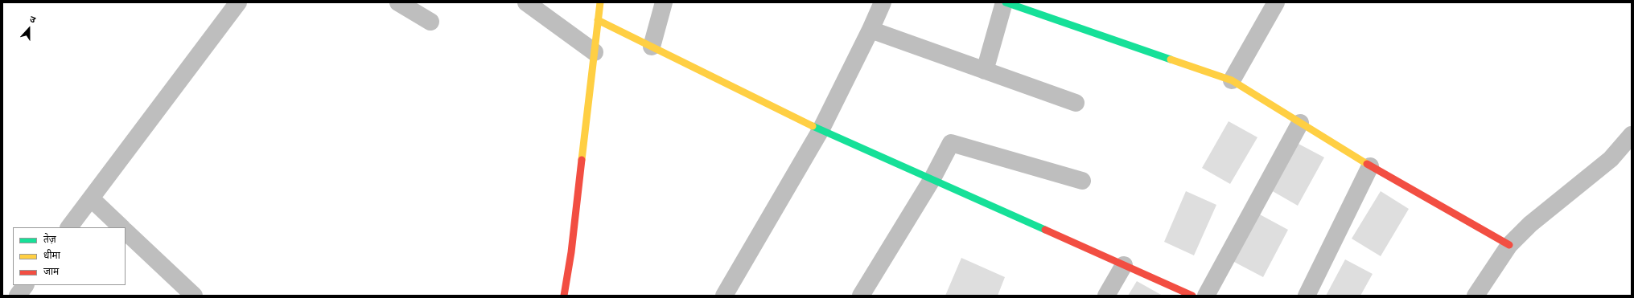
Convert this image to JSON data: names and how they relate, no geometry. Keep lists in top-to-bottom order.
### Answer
{
  "legend": ["तेज़", "धीमा", "जाम"],
  "north": "top"
}
